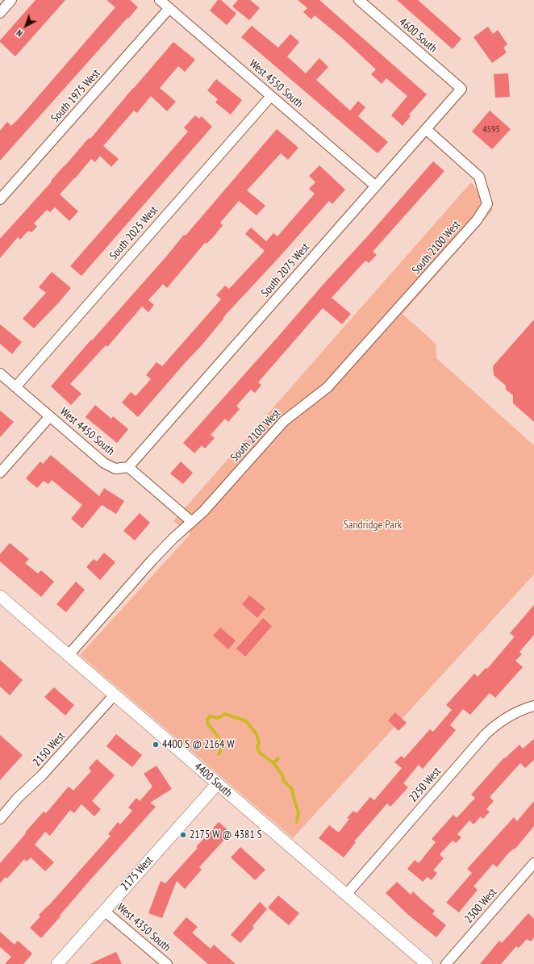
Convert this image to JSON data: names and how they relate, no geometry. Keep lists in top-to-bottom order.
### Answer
{
  "streets": {
    "street": [
      "4600 South",
      "West 4550 South",
      "South 1975 West",
      "South 2025 West",
      "South 2100 West",
      "South 2075 West",
      "West 4450 South",
      "2150 West",
      "4400 South",
      "2250 West",
      "2175 West",
      "2300 West",
      "West 4350 South"
    ]
  },
  "crossings": [
    ["4600 South", "South 2075 West"],
    ["West 4550 South", "South 1975 West"],
    ["West 4550 South", "South 2025 West"],
    ["West 4550 South", "South 2075 West"],
    ["South 2025 West", "West 4450 South"],
    ["South 2100 West", "South 2075 West"],
    ["South 2100 West", "4400 South"],
    ["South 2075 West", "West 4450 South"],
    ["2150 West", "4400 South"],
    ["4400 South", "2250 West"],
    ["4400 South", "2175 West"],
    ["2175 West", "West 4350 South"]
  ],
  "parks": ["Sandridge Park"],
  "places": ["4400 S @ 2164 W", "2175 W @ 4381 S"],
  "house_numbers": ["4595"],
  "north": "bottom left"
}
